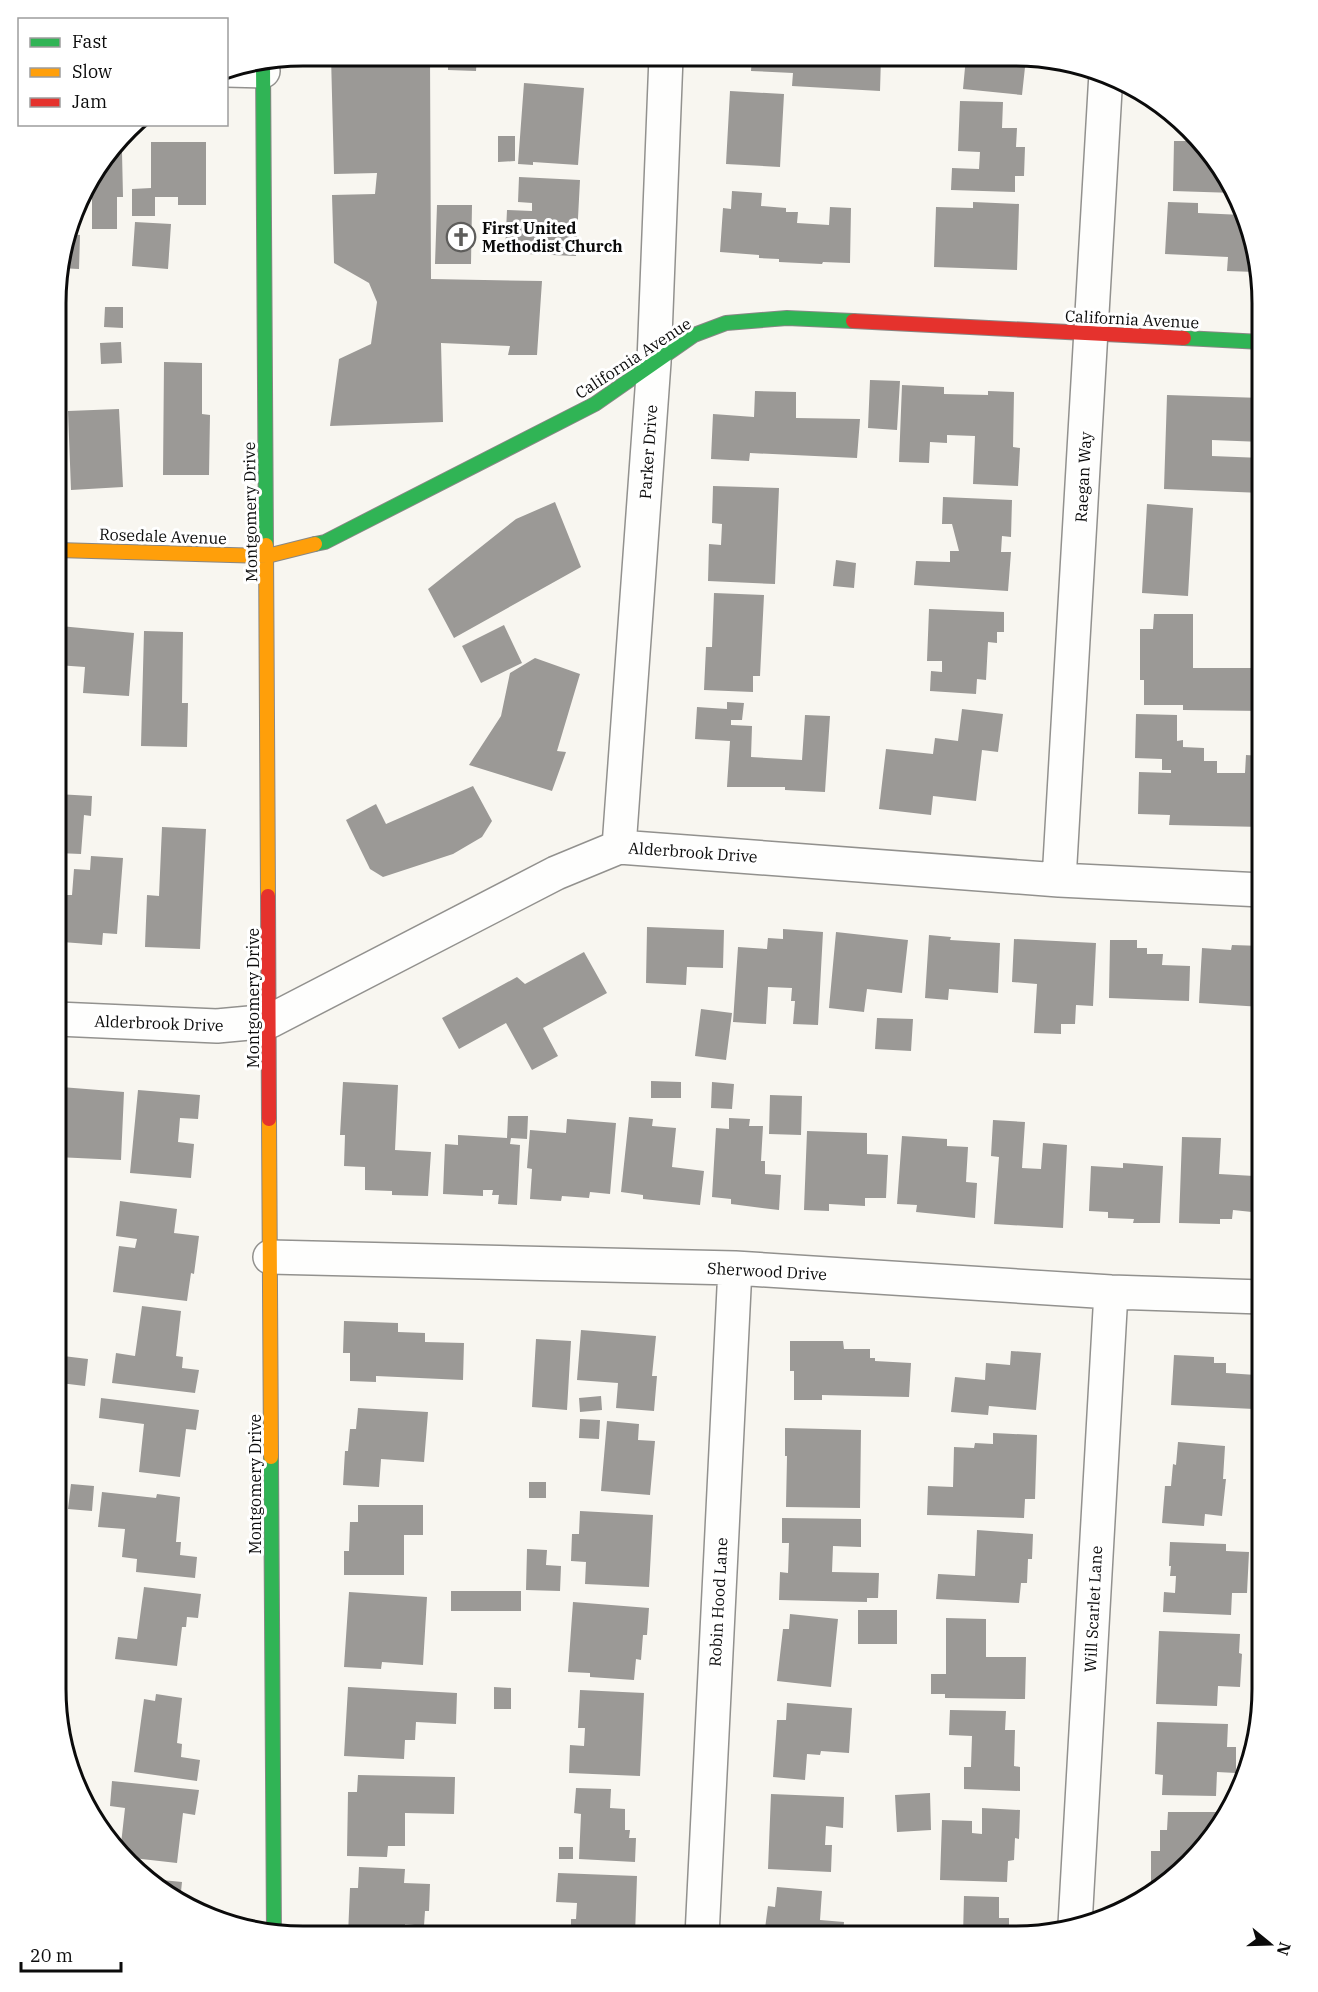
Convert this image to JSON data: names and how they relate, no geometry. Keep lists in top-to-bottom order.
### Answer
{
  "streets": {
    "main road": ["California Avenue", "Montgomery Drive", "Rosedale Avenue"],
    "street": [
      "Parker Drive",
      "Raegan Way",
      "Alderbrook Drive",
      "Sherwood Drive",
      "Robin Hood Lane",
      "Will Scarlet Lane"
    ]
  },
  "crossings": [
    ["California Avenue", "Parker Drive"],
    ["California Avenue", "Raegan Way"],
    ["California Avenue", "Montgomery Drive"],
    ["California Avenue", "Rosedale Avenue"],
    ["Parker Drive", "Alderbrook Drive"],
    ["Raegan Way", "Alderbrook Drive"],
    ["Montgomery Drive", "Rosedale Avenue"],
    ["Montgomery Drive", "Alderbrook Drive"],
    ["Montgomery Drive", "Sherwood Drive"],
    ["Sherwood Drive", "Robin Hood Lane"],
    ["Sherwood Drive", "Will Scarlet Lane"]
  ],
  "places": {
    "church": ["First United Methodist Church"]
  },
  "legend": ["Fast", "Slow", "Jam"],
  "scale_bar": "20 m",
  "north": "right"
}
